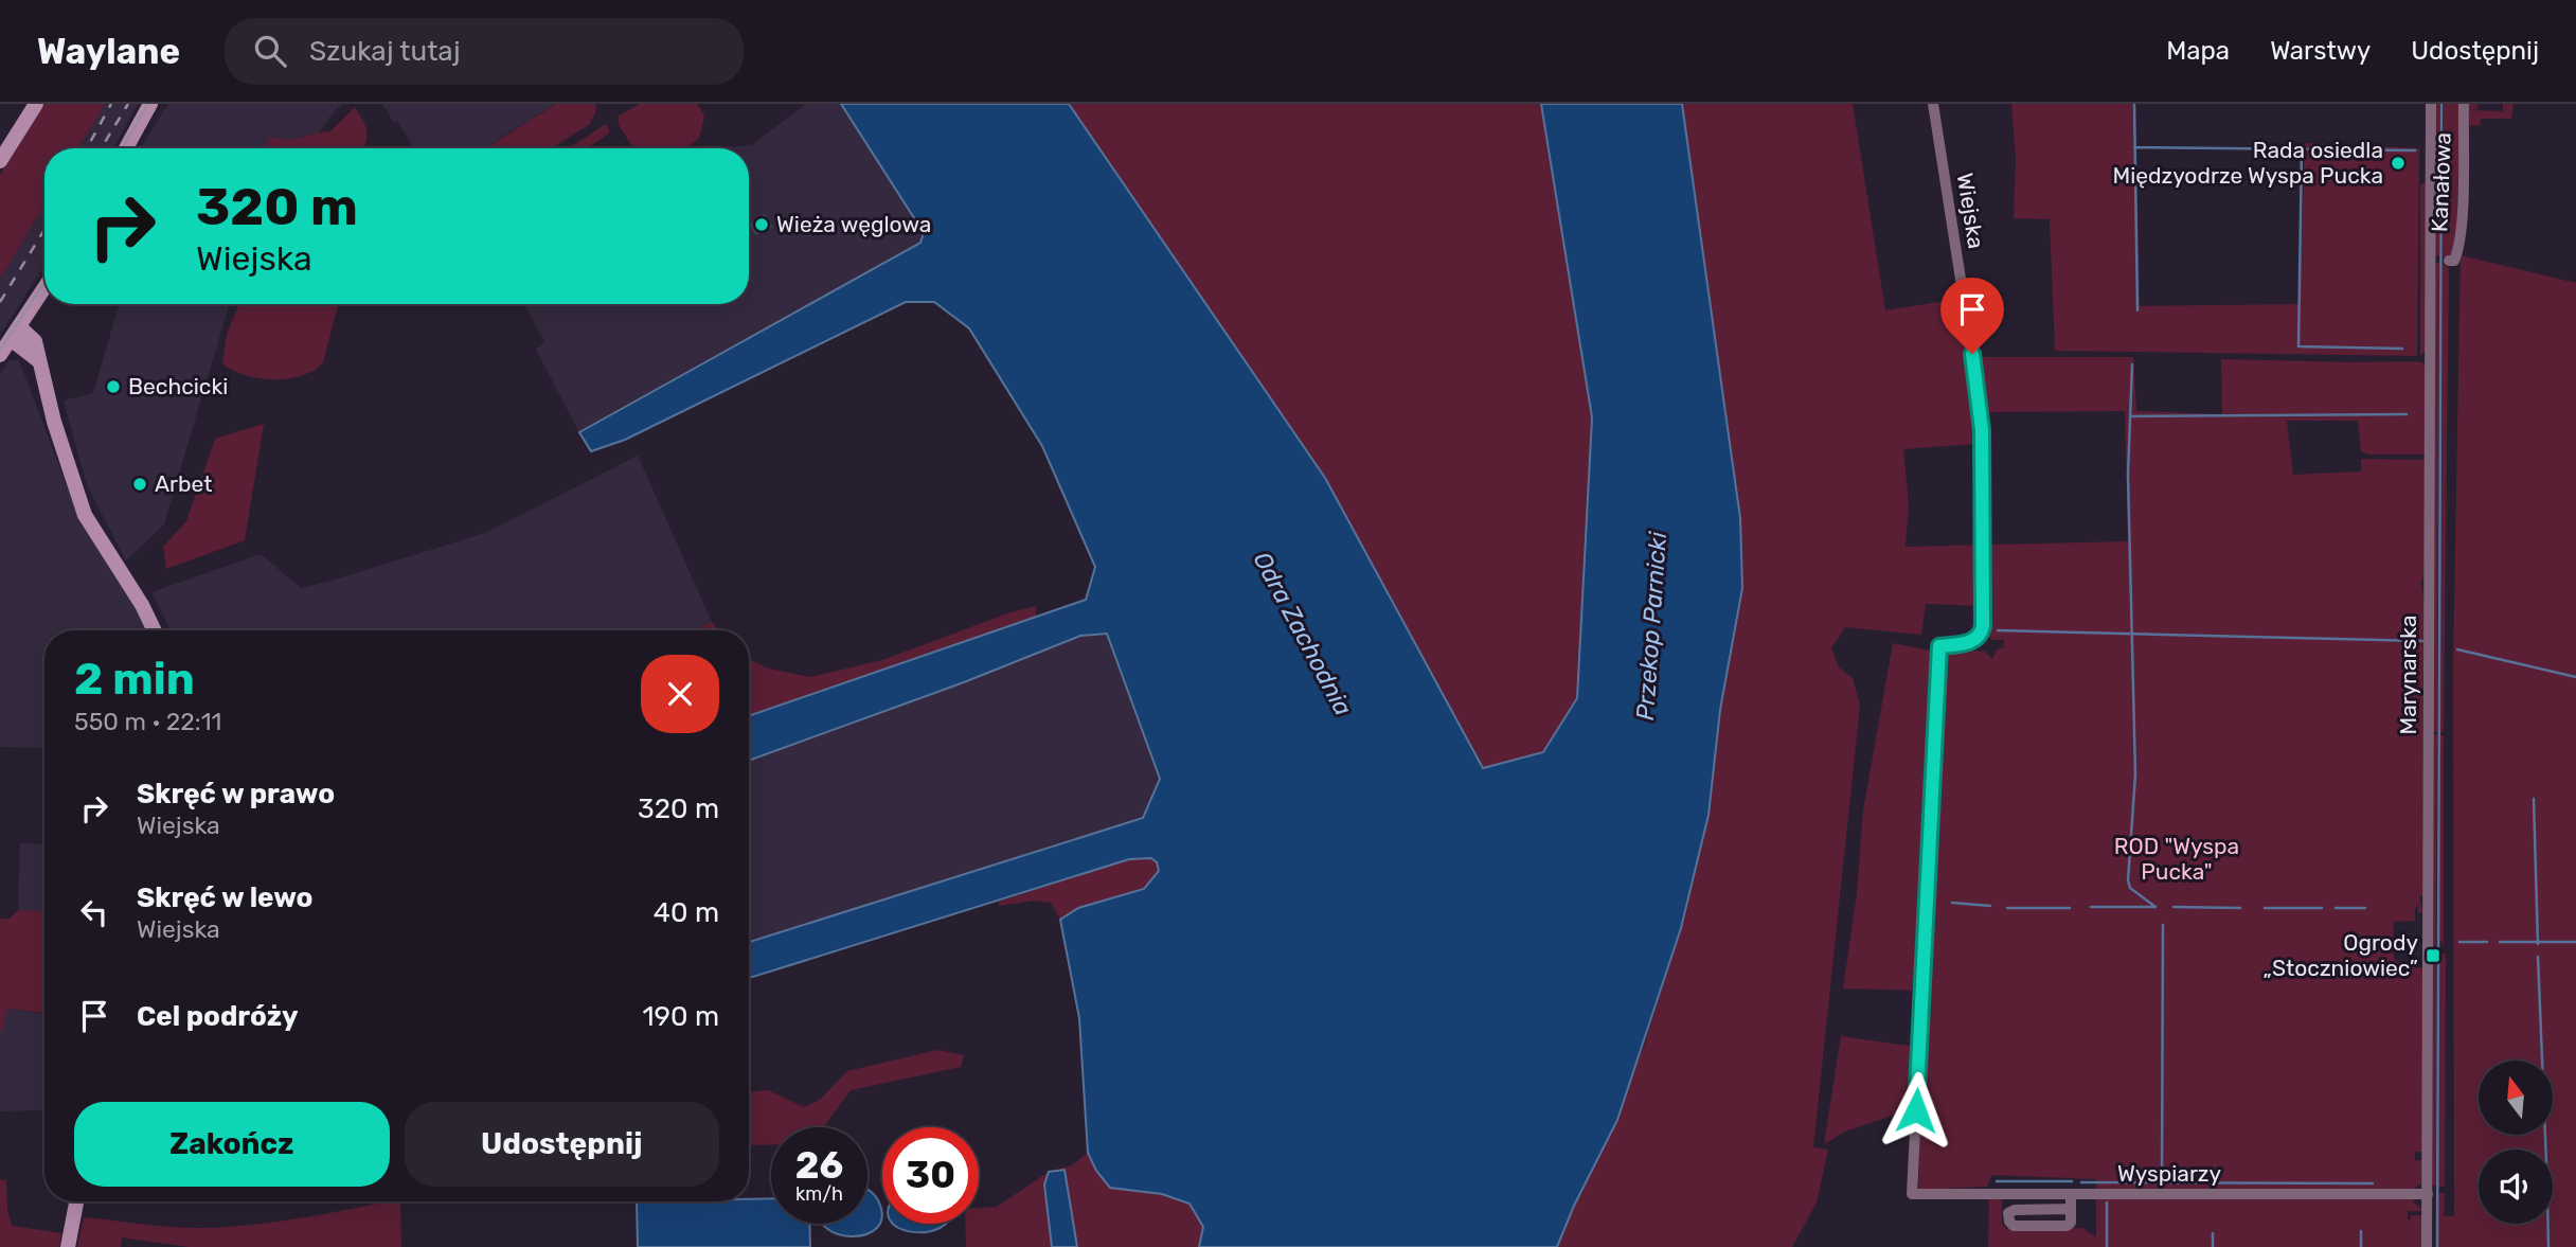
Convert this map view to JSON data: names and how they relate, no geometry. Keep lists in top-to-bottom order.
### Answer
{
  "streets": {
    "street": [
      "Kanałowa",
      "Wiejska",
      "Marynarska",
      "Wyspiarzy"
    ]
  },
  "crossings": [
    ["Wiejska", "Wyspiarzy"],
    ["Marynarska", "Wyspiarzy"]
  ],
  "water": ["Przekop Parnicki", "Odra Zachodnia"],
  "parks": ["ROD \"Wyspa Pucka\""],
  "places": {
    "other": [
      "Rada osiedla Międzyodrze Wyspa Pucka",
      "Wieża węglowa",
      "Bechcicki",
      "Arbet"
    ],
    "transit": ["Ogrody „Stoczniowiec”"]
  },
  "north": "top",
  "page": {
    "header": "Waylane",
    "search": "Szukaj tutaj",
    "nav": ["Mapa", "Warstwy", "Udostępnij"],
    "turn": ["320 m", "Wiejska"],
    "heading": ["2 min", "550 m · 22:11"],
    "list": [
      {
        "name": "Skręć w prawo",
        "note": "Wiejska",
        "value": "320 m"
      },
      {
        "name": "Skręć w lewo",
        "note": "Wiejska",
        "value": "40 m"
      },
      {
        "name": "Cel podróży",
        "value": "190 m"
      }
    ],
    "buttons": ["Zakończ", "Udostępnij"],
    "speed": "26 km/h",
    "limit": "30"
  }
}
